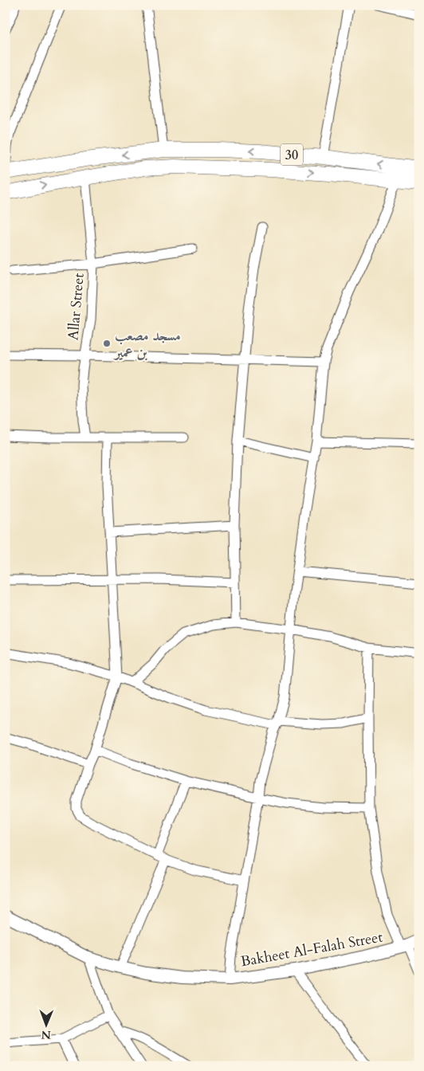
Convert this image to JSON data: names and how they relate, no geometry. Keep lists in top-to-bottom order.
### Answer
{
  "streets": {
    "main road": ["30"],
    "street": ["Allar Street", "Bakheet Al-Falah Street"]
  },
  "crossings": [
    ["30", "Allar Street"]
  ],
  "places": ["مسجد مصعب بن عمير"],
  "north": "bottom"
}
